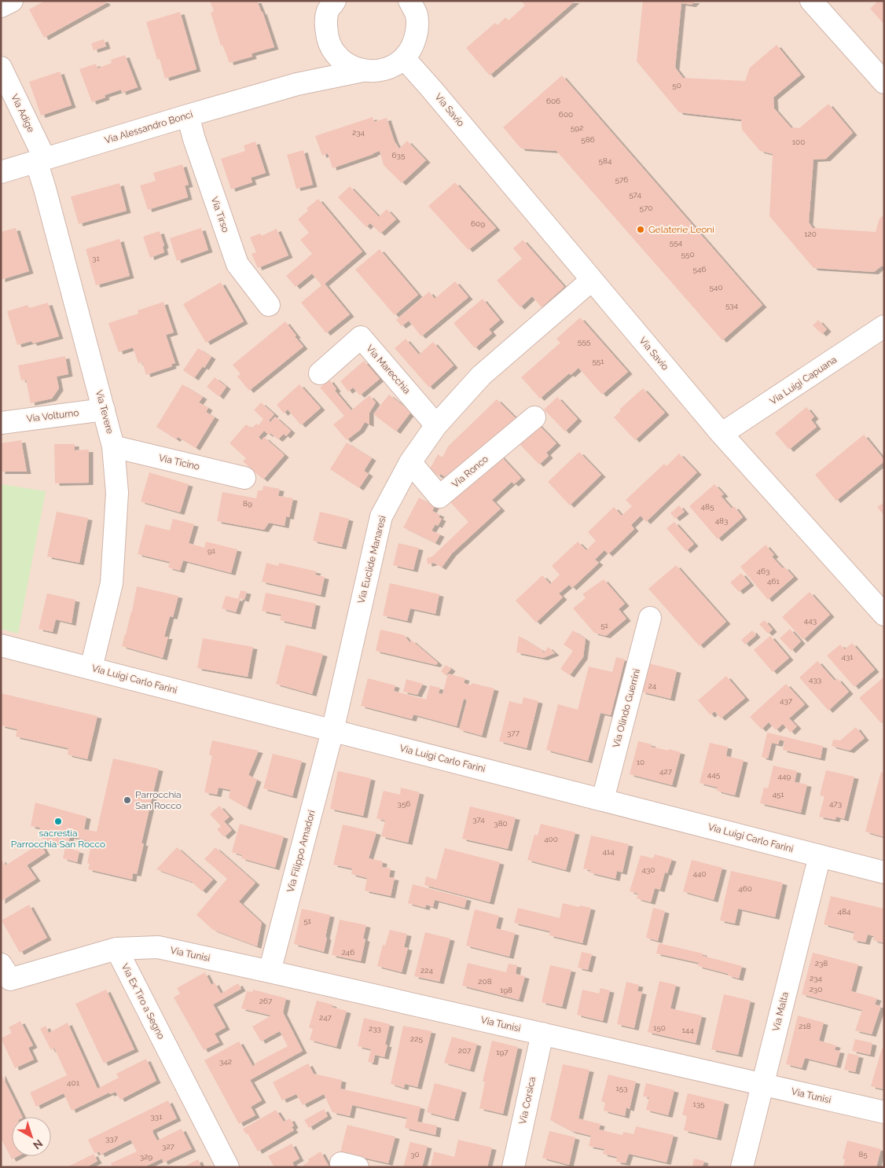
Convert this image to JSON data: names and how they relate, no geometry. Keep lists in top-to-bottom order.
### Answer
{
  "streets": {
    "street": [
      "Via Savio",
      "Via Adige",
      "Via Alessandro Bonci",
      "Via Tirso",
      "Via Marecchia",
      "Via Luigi Capuana",
      "Via Tevere",
      "Via Volturno",
      "Via Ticino",
      "Via Ronco",
      "Via Euclide Manaresi",
      "Via Luigi Carlo Farini",
      "Via Olindo Guerrini",
      "Via Filippo Amadori",
      "Via Tunisi",
      "Via Ex Tiro a Segno",
      "Via Malta",
      "Via Corsica"
    ]
  },
  "crossings": [
    ["Via Savio", "Via Alessandro Bonci"],
    ["Via Savio", "Via Luigi Capuana"],
    ["Via Savio", "Via Euclide Manaresi"],
    ["Via Adige", "Via Alessandro Bonci"],
    ["Via Adige", "Via Tevere"],
    ["Via Alessandro Bonci", "Via Tirso"],
    ["Via Alessandro Bonci", "Via Tevere"],
    ["Via Marecchia", "Via Euclide Manaresi"],
    ["Via Tevere", "Via Volturno"],
    ["Via Tevere", "Via Ticino"],
    ["Via Tevere", "Via Luigi Carlo Farini"],
    ["Via Ronco", "Via Euclide Manaresi"],
    ["Via Euclide Manaresi", "Via Luigi Carlo Farini"],
    ["Via Euclide Manaresi", "Via Filippo Amadori"],
    ["Via Luigi Carlo Farini", "Via Olindo Guerrini"],
    ["Via Luigi Carlo Farini", "Via Filippo Amadori"],
    ["Via Luigi Carlo Farini", "Via Malta"],
    ["Via Filippo Amadori", "Via Tunisi"],
    ["Via Tunisi", "Via Ex Tiro a Segno"],
    ["Via Tunisi", "Via Malta"],
    ["Via Tunisi", "Via Corsica"]
  ],
  "places": ["Gelaterie Leoni", "Parrocchia San Rocco", "sacrestia Parrocchia San Rocco"],
  "house_numbers": [
    "50",
    "606",
    "600",
    "592",
    "234",
    "586",
    "100",
    "635",
    "584",
    "576",
    "574",
    "570",
    "609",
    "120",
    "554",
    "550",
    "31",
    "546",
    "540",
    "534",
    "555",
    "551",
    "89",
    "485",
    "483",
    "91",
    "463",
    "461",
    "443",
    "51",
    "431",
    "433",
    "24",
    "437",
    "377",
    "10",
    "427",
    "445",
    "449",
    "451",
    "356",
    "473",
    "374",
    "380",
    "400",
    "414",
    "430",
    "440",
    "460",
    "484",
    "51",
    "246",
    "238",
    "224",
    "234",
    "208",
    "230",
    "198",
    "267",
    "247",
    "218",
    "150",
    "233",
    "144",
    "225",
    "207",
    "197",
    "342",
    "401",
    "153",
    "135",
    "331",
    "337",
    "327",
    "30",
    "85",
    "329"
  ],
  "north": "bottom right"
}
